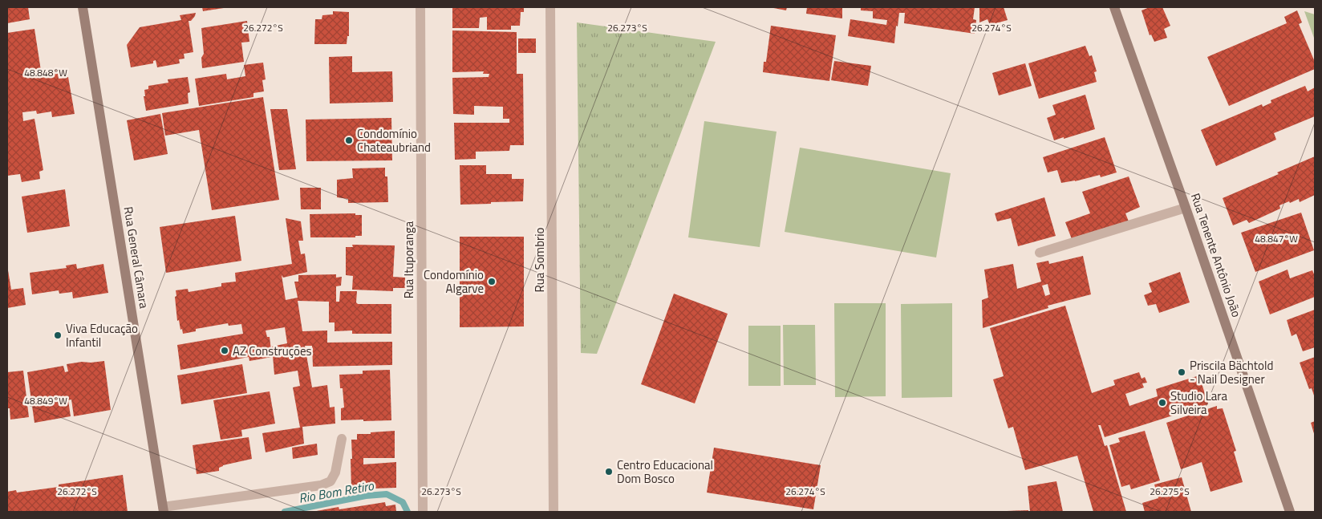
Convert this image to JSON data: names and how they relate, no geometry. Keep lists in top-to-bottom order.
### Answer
{
  "streets": {
    "street": [
      "Rua Tenente Antônio João",
      "Rua General Câmara",
      "Rua Ituporanga",
      "Rua Sombrio"
    ]
  },
  "water": ["Rio Bom Retiro"],
  "places": [
    "Condomínio Chateaubriand",
    "Condomínio Algarve",
    "Viva Educação Infantil",
    "AZ Construções",
    "Priscila Bächtold - Nail Designer",
    "Studio Lara Silveira",
    "Centro Educacional Dom Bosco"
  ],
  "coordinates": [
    "26.272°S",
    "26.273°S",
    "26.274°S",
    "48.848°W",
    "48.847°W",
    "48.849°W",
    "26.275°S"
  ]
}
